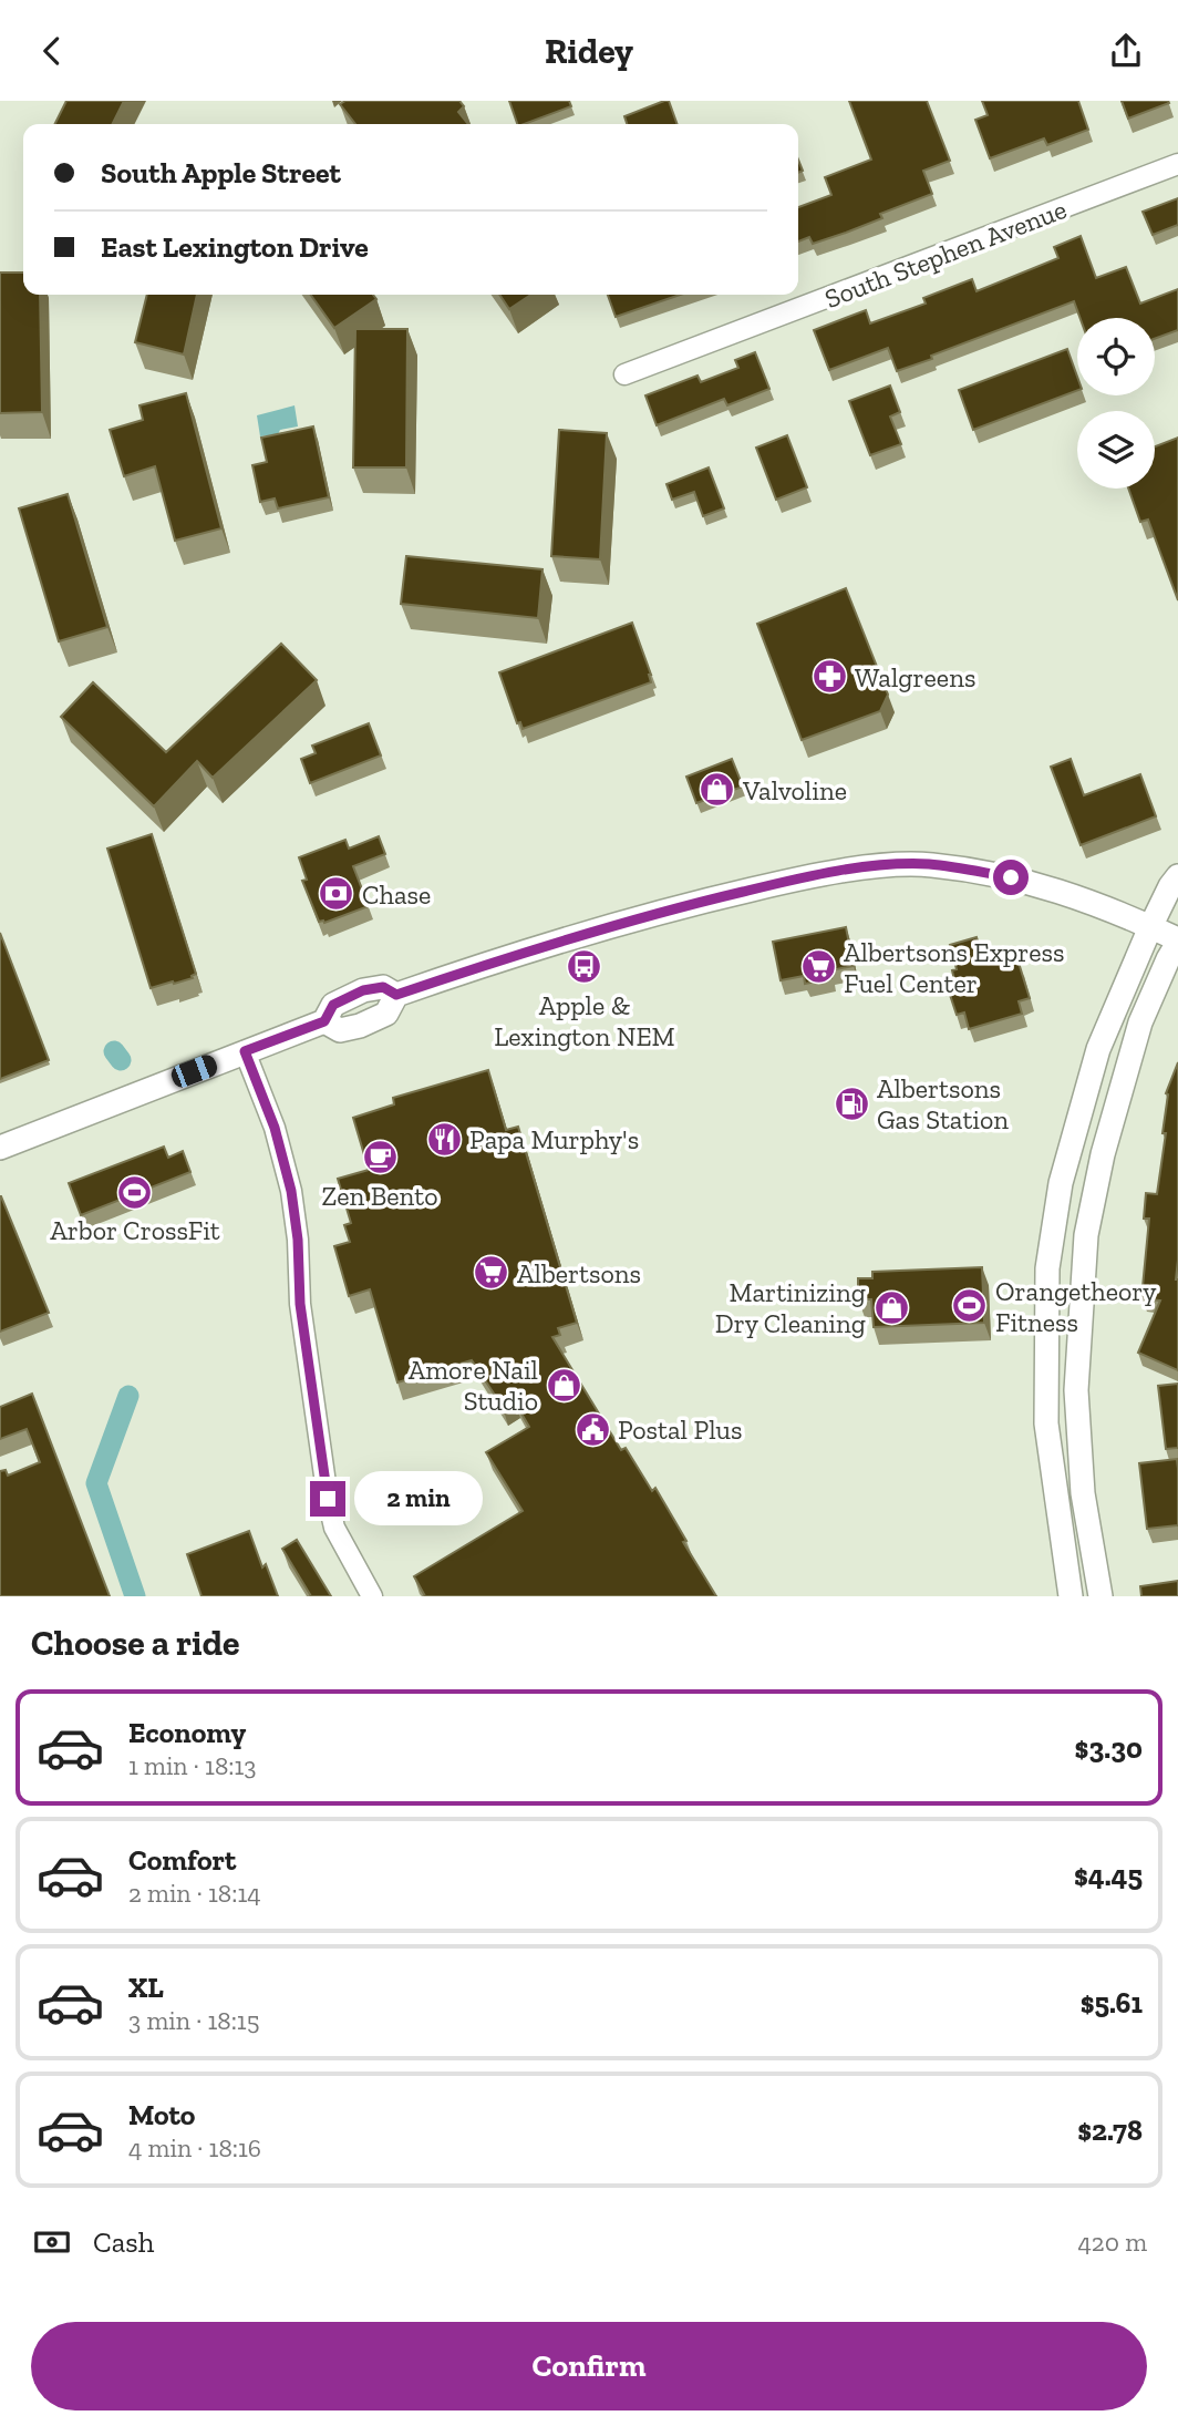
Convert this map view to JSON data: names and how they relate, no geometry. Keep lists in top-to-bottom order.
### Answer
{
  "streets": {
    "street": ["South Stephen Avenue"]
  },
  "places": {
    "pharmacy": ["Walgreens"],
    "shop": ["Valvoline", "Martinizing Dry Cleaning", "Amore Nail Studio"],
    "bank": ["Chase"],
    "bus stop": ["Apple & Lexington NEM"],
    "supermarket": ["Albertsons Express Fuel Center", "Albertsons"],
    "fuel station": ["Albertsons Gas Station"],
    "restaurant": ["Papa Murphy's"],
    "cafe": ["Zen Bento"],
    "sports": ["Arbor CrossFit", "Orangetheory Fitness"],
    "public building": ["Postal Plus"]
  },
  "page": {
    "header": "Ridey",
    "banner": ["South Apple Street", "East Lexington Drive"],
    "bubble": "2 min",
    "heading": "Choose a ride",
    "list": [
      {
        "name": "Economy",
        "note": "1 min · 18:13",
        "value": "$3.30"
      },
      {
        "name": "Comfort",
        "note": "2 min · 18:14",
        "value": "$4.45"
      },
      {
        "name": "XL",
        "note": "3 min · 18:15",
        "value": "$5.61"
      },
      {
        "name": "Moto",
        "note": "4 min · 18:16",
        "value": "$2.78"
      }
    ],
    "pay": ["Cash", "420 m"],
    "buttons": "Confirm"
  }
}
